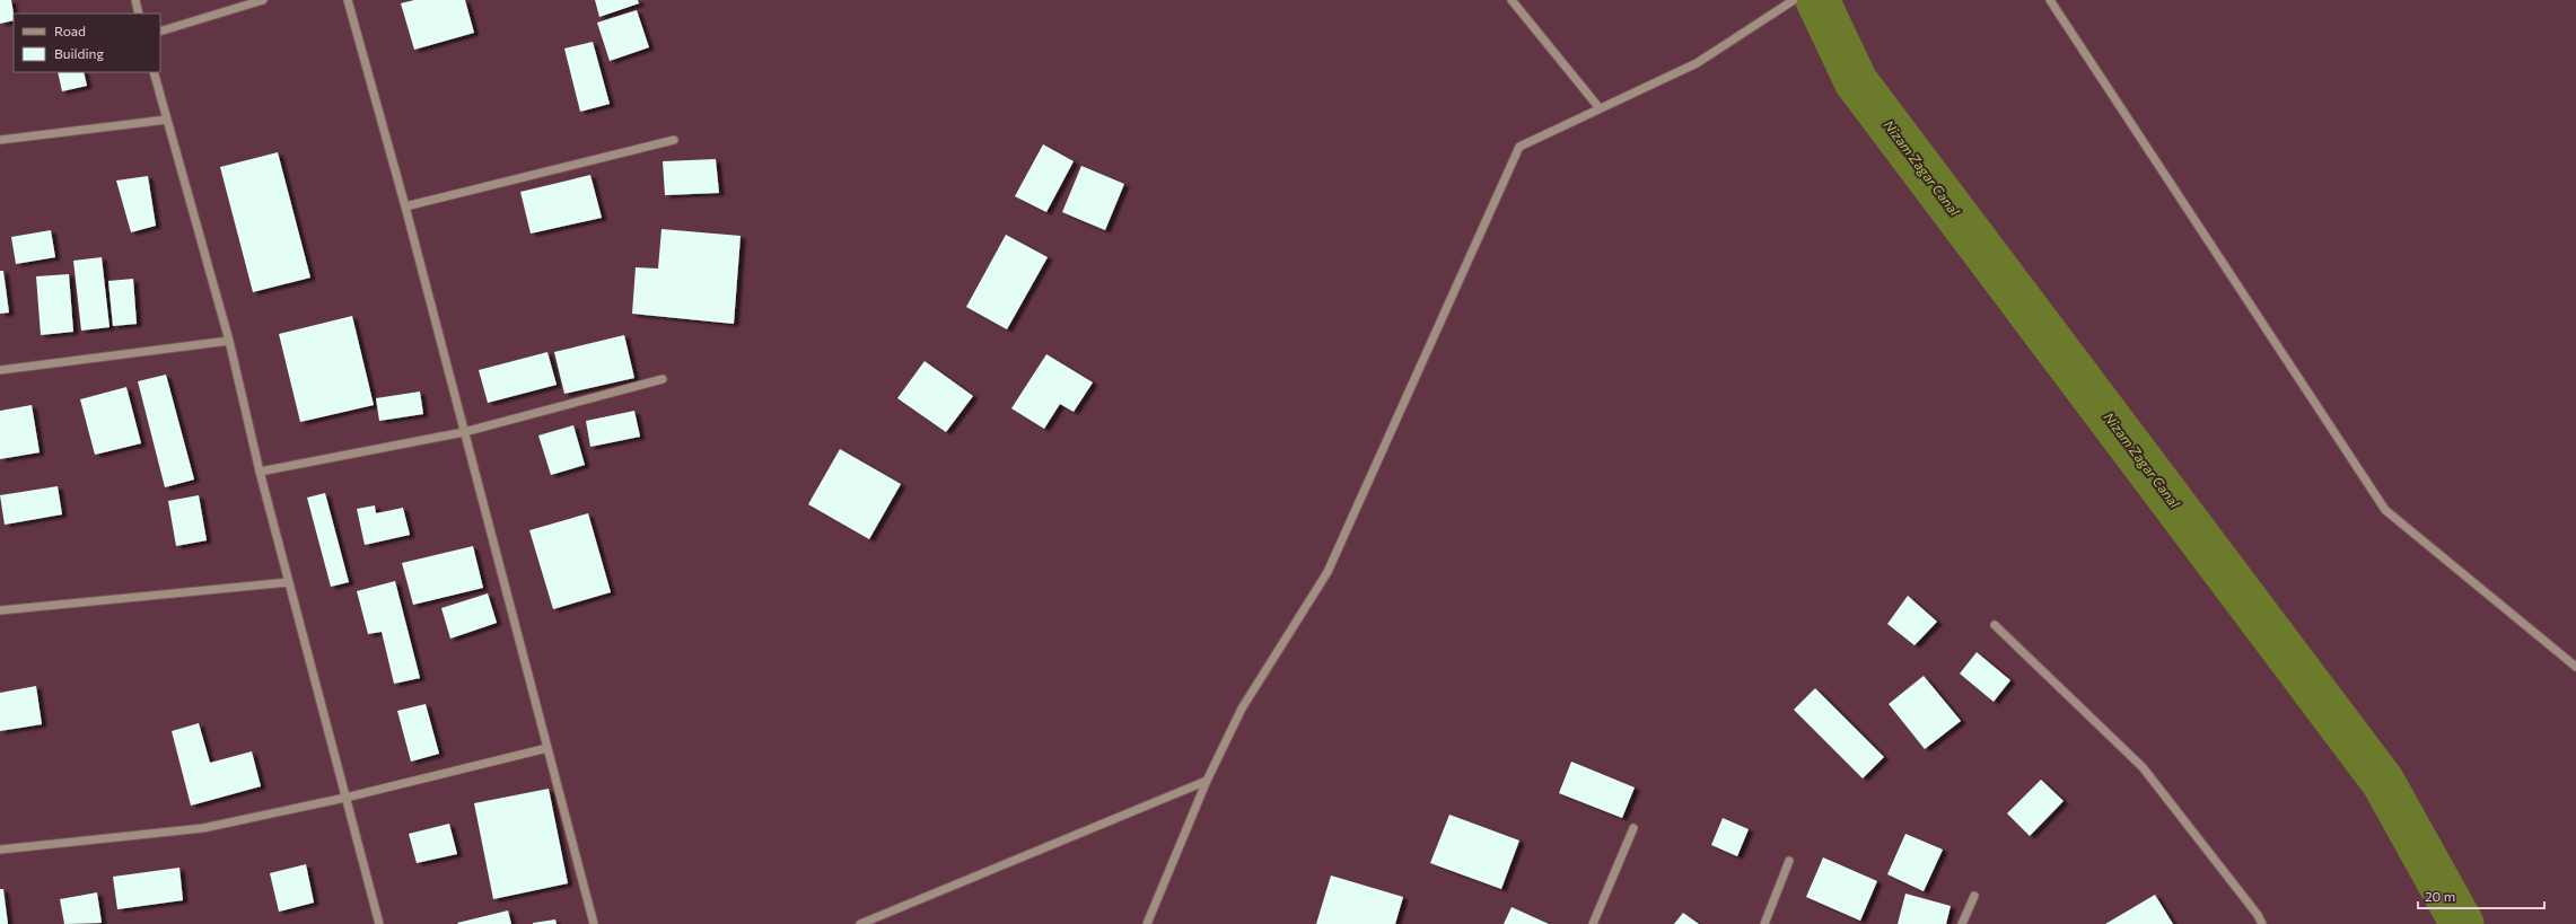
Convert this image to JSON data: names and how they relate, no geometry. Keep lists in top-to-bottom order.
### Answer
{
  "water": ["Nizam Zagar Canal"],
  "legend": ["Road", "Building"],
  "scale_bar": "20 m"
}
